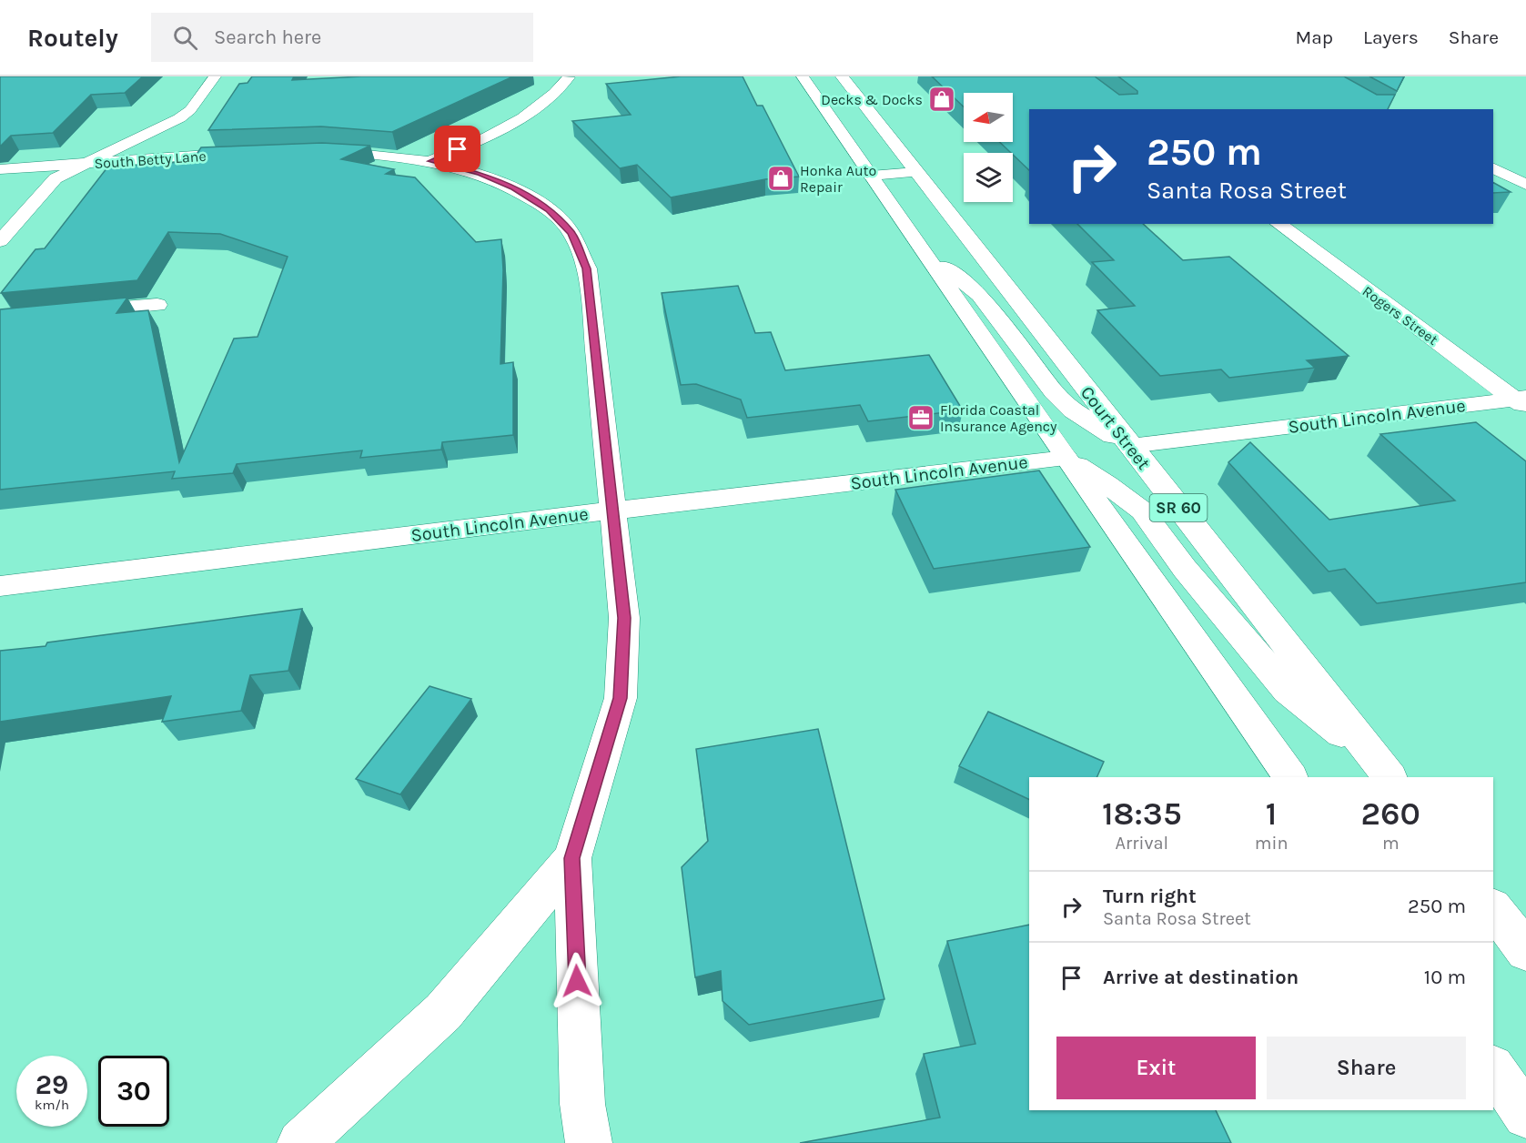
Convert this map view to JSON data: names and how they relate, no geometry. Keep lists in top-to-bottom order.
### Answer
{
  "streets": {
    "street": [
      "South Betty Lane",
      "Rogers Street",
      "South Lincoln Avenue",
      "Court Street",
      "SR 60"
    ]
  },
  "crossings": [
    ["Rogers Street", "South Lincoln Avenue"],
    ["South Lincoln Avenue", "Court Street"]
  ],
  "places": {
    "shop": ["Decks & Docks", "Honka Auto Repair"],
    "office": ["Florida Coastal Insurance Agency"]
  },
  "north": "left",
  "page": {
    "header": "Routely",
    "search": "Search here",
    "nav": ["Map", "Layers", "Share"],
    "turn": ["250 m", "Santa Rosa Street"],
    "eta": [
      "18:35",
      "Arrival",
      "1",
      "min",
      "260",
      "m"
    ],
    "list": [
      {
        "name": "Turn right",
        "note": "Santa Rosa Street",
        "value": "250 m"
      },
      {
        "name": "Arrive at destination",
        "value": "10 m"
      }
    ],
    "buttons": ["Exit", "Share"],
    "speed": "29 km/h",
    "limit": "30"
  }
}
